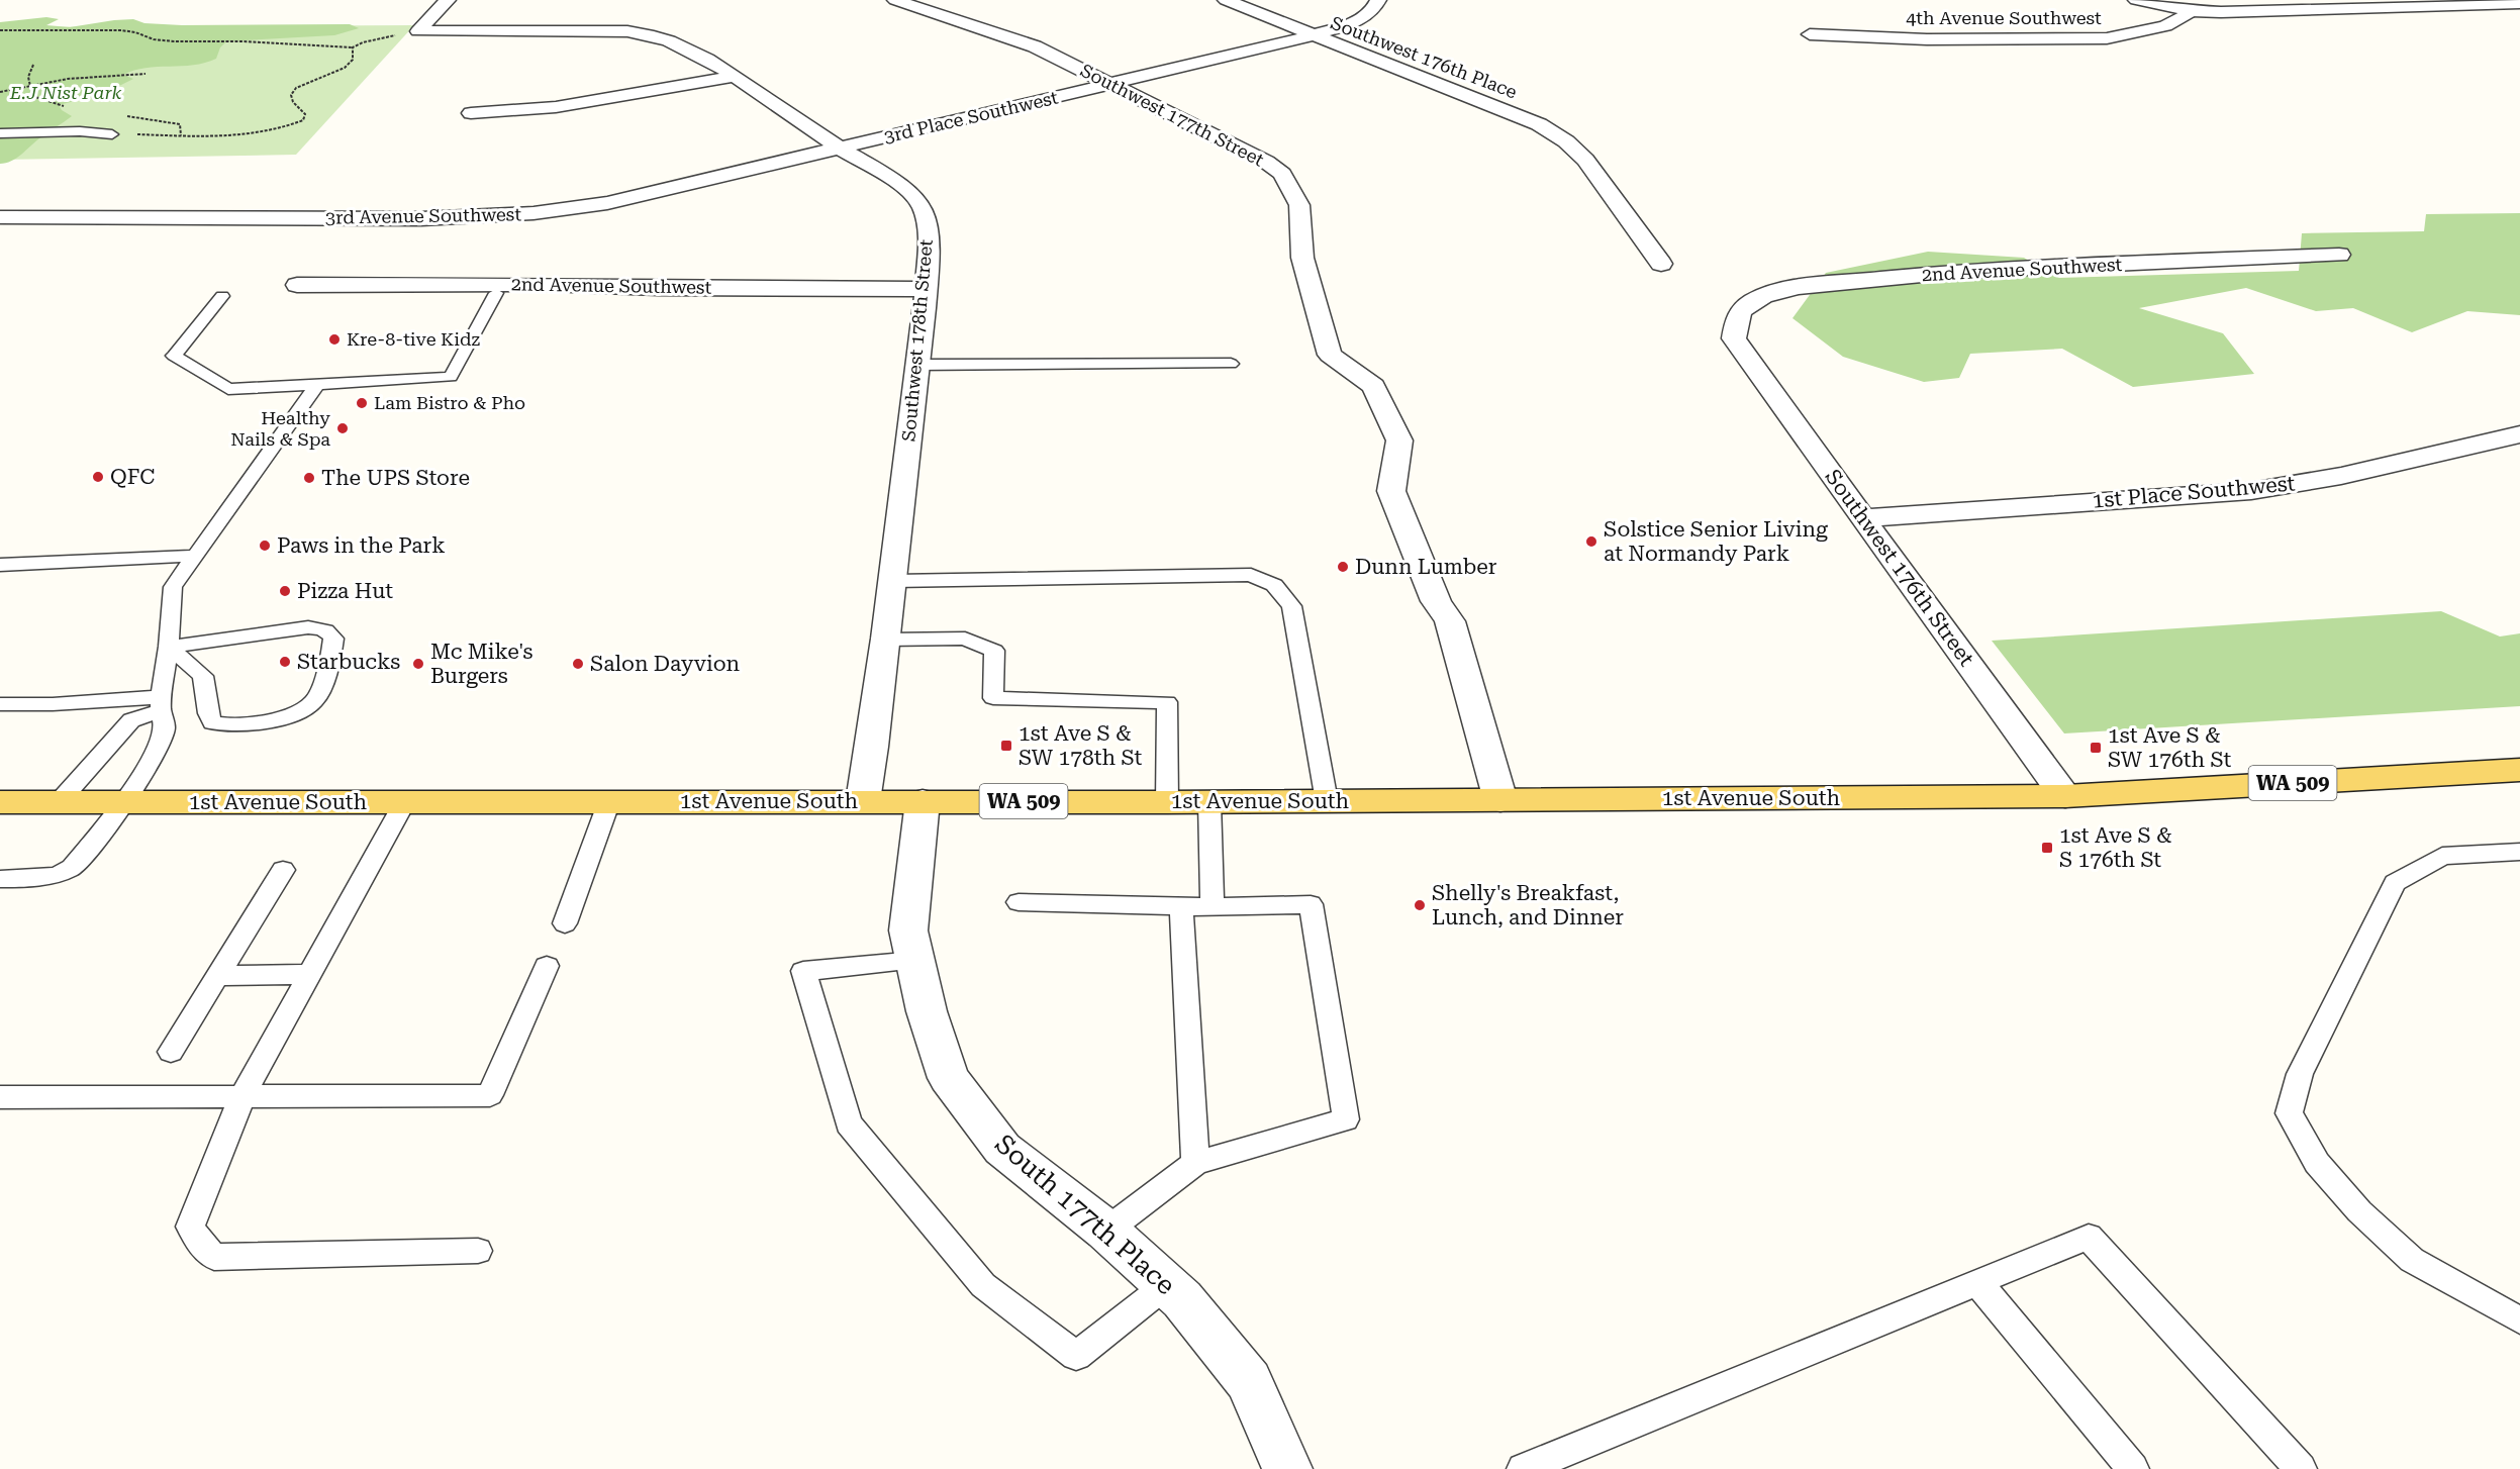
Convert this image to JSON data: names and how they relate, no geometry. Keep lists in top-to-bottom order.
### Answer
{
  "streets": {
    "main road": ["WA 509", "1st Avenue South"],
    "street": [
      "4th Avenue Southwest",
      "Southwest 176th Place",
      "Southwest 177th Street",
      "3rd Place Southwest",
      "3rd Avenue Southwest",
      "2nd Avenue Southwest",
      "Southwest 178th Street",
      "1st Place Southwest",
      "Southwest 176th Street",
      "South 177th Place"
    ]
  },
  "crossings": [
    ["Southwest 176th Place", "3rd Place Southwest"],
    ["Southwest 177th Street", "3rd Place Southwest"],
    ["Southwest 177th Street", "1st Avenue South"],
    ["3rd Place Southwest", "3rd Avenue Southwest"],
    ["3rd Place Southwest", "Southwest 178th Street"],
    ["3rd Avenue Southwest", "Southwest 178th Street"],
    ["2nd Avenue Southwest", "Southwest 178th Street"],
    ["2nd Avenue Southwest", "Southwest 176th Street"],
    ["Southwest 178th Street", "1st Avenue South"],
    ["1st Place Southwest", "Southwest 176th Street"],
    ["Southwest 176th Street", "1st Avenue South"],
    ["1st Avenue South", "South 177th Place"]
  ],
  "parks": ["E.J Nist Park"],
  "places": {
    "other": [
      "Kre-8-tive Kidz",
      "Lam Bistro & Pho",
      "Healthy Nails & Spa",
      "QFC",
      "The UPS Store",
      "Solstice Senior Living at Normandy Park",
      "Paws in the Park",
      "Dunn Lumber",
      "Pizza Hut",
      "Starbucks",
      "Mc Mike's Burgers",
      "Salon Dayvion",
      "Shelly's Breakfast, Lunch, and Dinner"
    ],
    "transit": ["1st Ave S & SW 178th St", "1st Ave S & SW 176th St", "1st Ave S & S 176th St"]
  }
}
